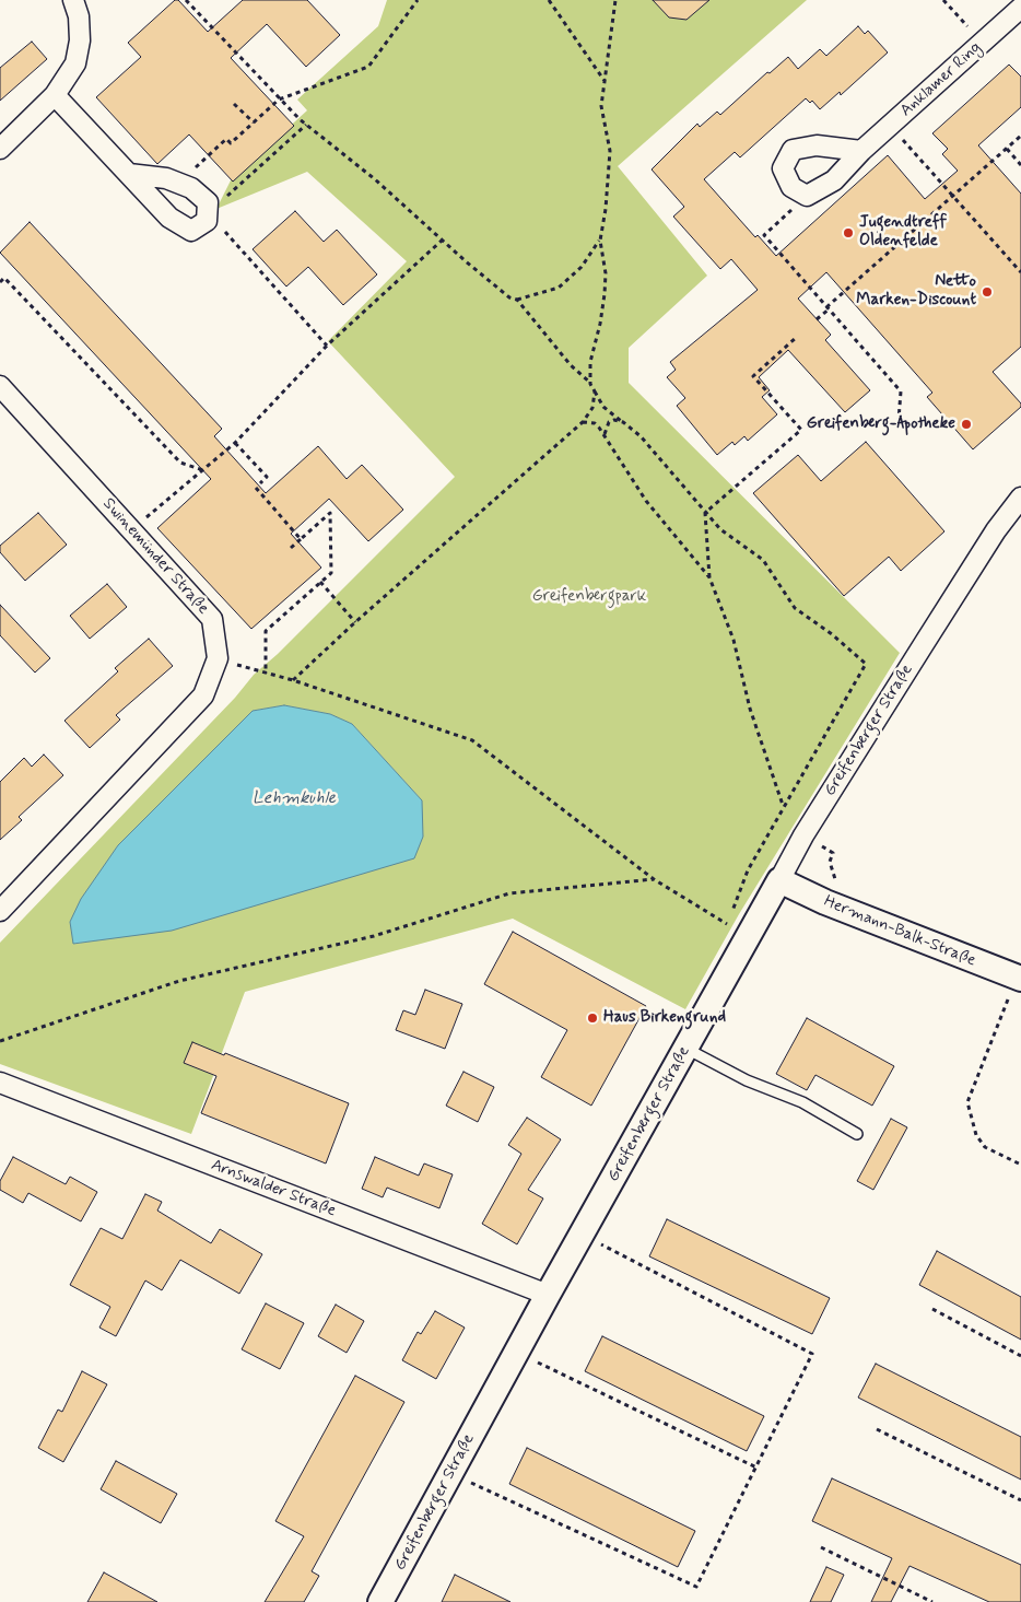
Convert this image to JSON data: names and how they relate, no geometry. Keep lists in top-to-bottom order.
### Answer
{
  "streets": {
    "street": [
      "Anklamer Ring",
      "Swinemünder Straße",
      "Greifenberger Straße",
      "Hermann-Balk-Straße",
      "Arnswalder Straße"
    ]
  },
  "crossings": [
    ["Greifenberger Straße", "Hermann-Balk-Straße"],
    ["Greifenberger Straße", "Arnswalder Straße"]
  ],
  "water": ["Lehmkuhle"],
  "parks": ["Greifenbergpark"],
  "places": [
    "Jugendtreff Oldenfelde",
    "Netto Marken-Discount",
    "Greifenberg-Apotheke",
    "Haus Birkengrund"
  ]
}
